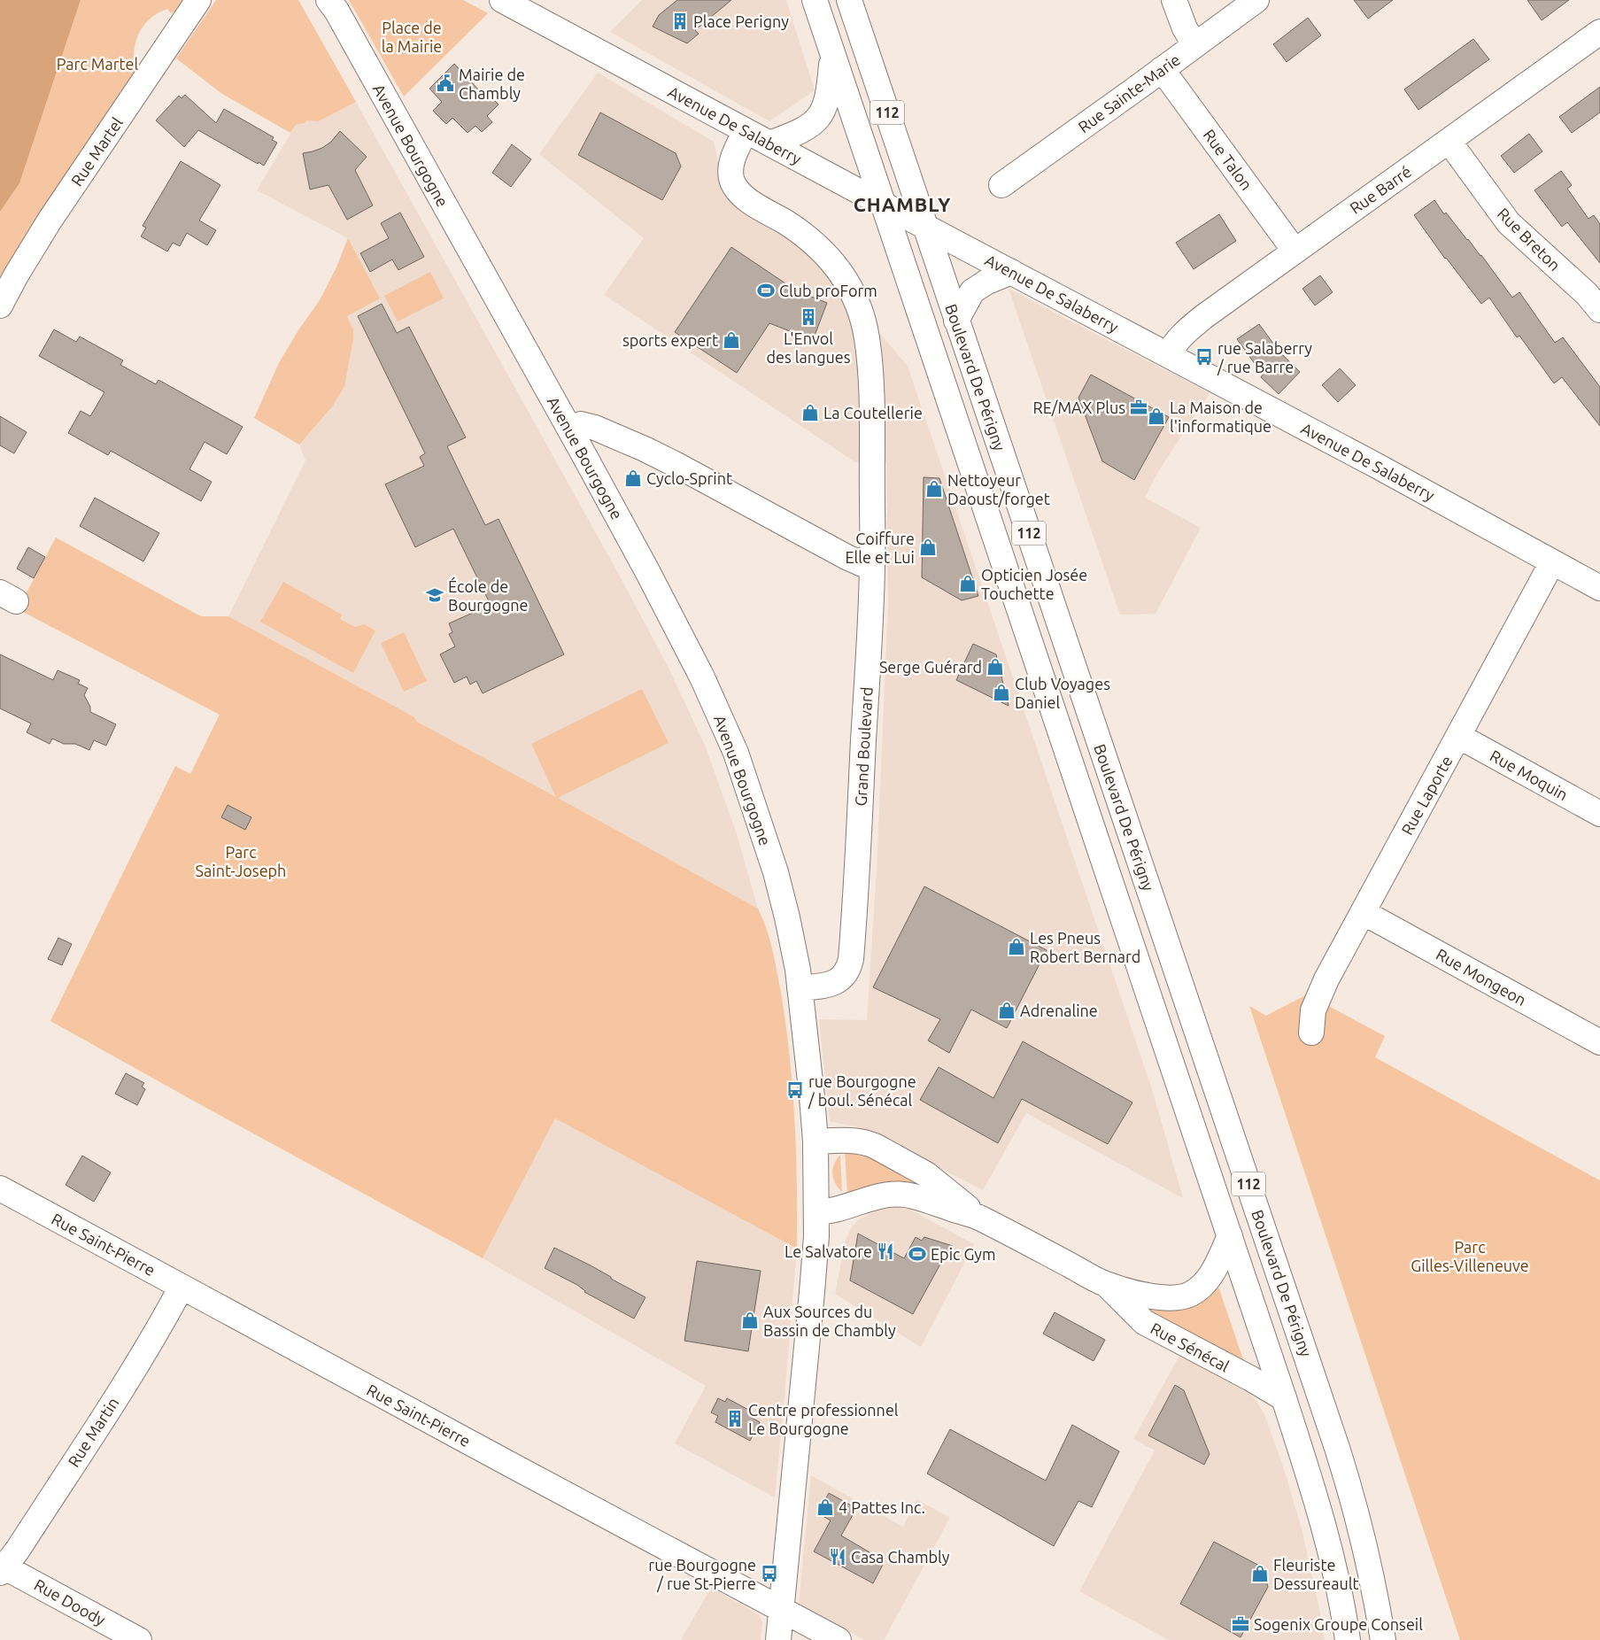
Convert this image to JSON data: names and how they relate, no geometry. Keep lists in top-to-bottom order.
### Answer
{
  "streets": {
    "street": [
      "Rue Sainte-Marie",
      "112",
      "Avenue De Salaberry",
      "Avenue Bourgogne",
      "Rue Martel",
      "Rue Talon",
      "Rue Barré",
      "Rue Breton",
      "Boulevard De Périgny",
      "Grand Boulevard",
      "Rue Moquin",
      "Rue Laporte",
      "Rue Mongeon",
      "Rue Saint-Pierre",
      "Rue Sénécal",
      "Rue Martin",
      "Rue Doody"
    ]
  },
  "crossings": [
    ["Rue Sainte-Marie", "Rue Talon"],
    ["112", "Avenue De Salaberry"],
    ["112", "Rue Sénécal"],
    ["Avenue De Salaberry", "Rue Barré"],
    ["Avenue De Salaberry", "Boulevard De Périgny"],
    ["Avenue De Salaberry", "Grand Boulevard"],
    ["Avenue De Salaberry", "Rue Laporte"],
    ["Avenue Bourgogne", "Grand Boulevard"],
    ["Avenue Bourgogne", "Rue Saint-Pierre"],
    ["Avenue Bourgogne", "Rue Sénécal"],
    ["Rue Talon", "Rue Barré"],
    ["Rue Barré", "Rue Breton"],
    ["Rue Moquin", "Rue Laporte"],
    ["Rue Laporte", "Rue Mongeon"],
    ["Rue Saint-Pierre", "Rue Martin"],
    ["Rue Martin", "Rue Doody"]
  ],
  "districts": ["CHAMBLY"],
  "parks": [
    "Place de la Mairie",
    "Parc Martel",
    "Parc Saint-Joseph",
    "Parc Gilles-Villeneuve"
  ],
  "places": {
    "building": ["Place Perigny", "L'Envol des langues", "Centre professionnel Le Bourgogne"],
    "public building": ["Mairie de Chambly"],
    "sports": ["Club proForm", "Epic Gym"],
    "shop": [
      "sports expert",
      "La Coutellerie",
      "La Maison de l'informatique",
      "Cyclo-Sprint",
      "Nettoyeur Daoust/forget",
      "Coiffure Elle et Lui",
      "Opticien Josée Touchette",
      "Serge Guérard",
      "Club Voyages Daniel",
      "Les Pneus Robert Bernard",
      "Adrenaline",
      "Aux Sources du Bassin de Chambly",
      "4 Pattes Inc.",
      "Fleuriste Dessureault"
    ],
    "bus stop": ["rue Salaberry / rue Barre", "rue Bourgogne / boul. Sénécal", "rue Bourgogne / rue St-Pierre"],
    "office": ["RE/MAX Plus", "Sogenix Groupe Conseil"],
    "school or university": ["École de Bourgogne"],
    "restaurant": ["Le Salvatore", "Casa Chambly"]
  }
}
